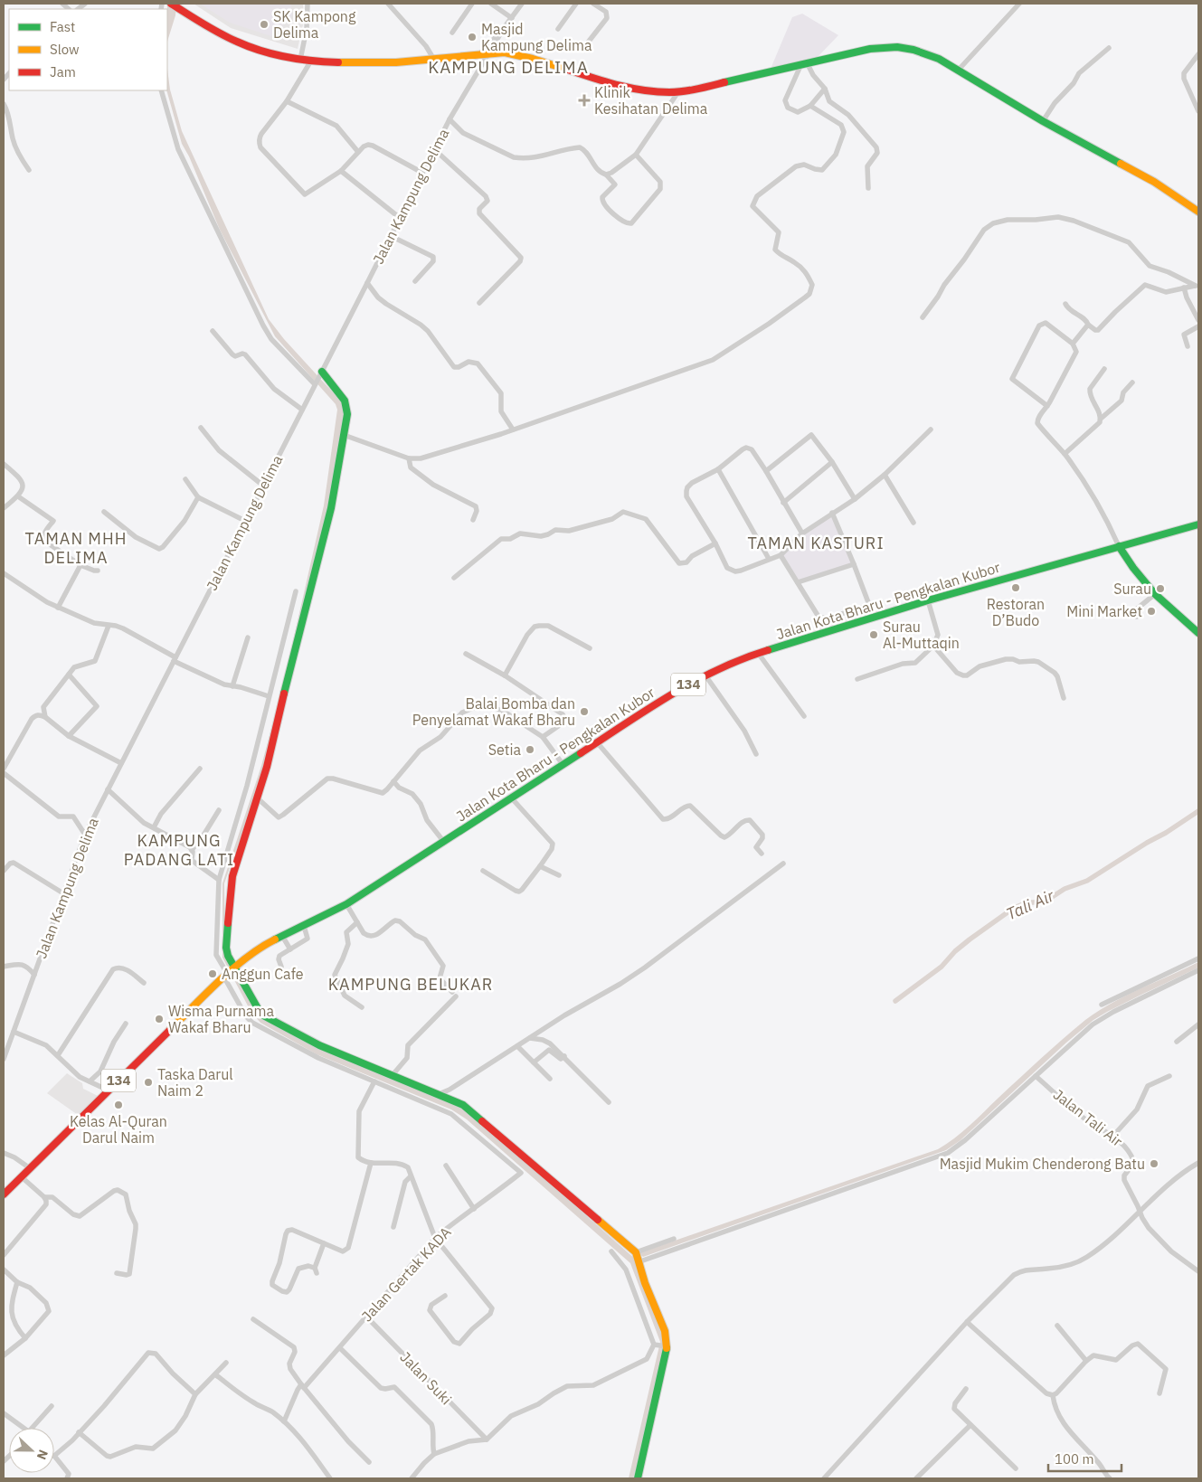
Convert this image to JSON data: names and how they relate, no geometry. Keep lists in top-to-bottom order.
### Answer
{
  "streets": {
    "street": [
      "Jalan Kampung Delima",
      "Jalan Kota Bharu - Pengkalan Kubor",
      "134",
      "Jalan Tali Air",
      "Jalan Gertak KADA",
      "Jalan Suki"
    ]
  },
  "crossings": [
    ["Jalan Kota Bharu - Pengkalan Kubor", "134"],
    ["Jalan Gertak KADA", "Jalan Suki"]
  ],
  "districts": [
    "KAMPUNG DELIMA",
    "TAMAN MHH DELIMA",
    "TAMAN KASTURI",
    "KAMPUNG PADANG LATI",
    "KAMPUNG BELUKAR"
  ],
  "water": ["Tali Air"],
  "places": {
    "other": [
      "SK Kampong Delima",
      "Masjid Kampung Delima",
      "Restoran D’Budo",
      "Surau",
      "Mini Market",
      "Surau Al-Muttaqin",
      "Balai Bomba dan Penyelamat Wakaf Bharu",
      "Setia",
      "Anggun Cafe",
      "Wisma Purnama Wakaf Bharu",
      "Taska Darul Naim 2",
      "Kelas Al-Quran Darul Naim",
      "Masjid Mukim Chenderong Batu"
    ],
    "health": ["Klinik Kesihatan Delima"]
  },
  "legend": ["Fast", "Slow", "Jam"],
  "scale_bar": "100 m",
  "north": "right"
}
